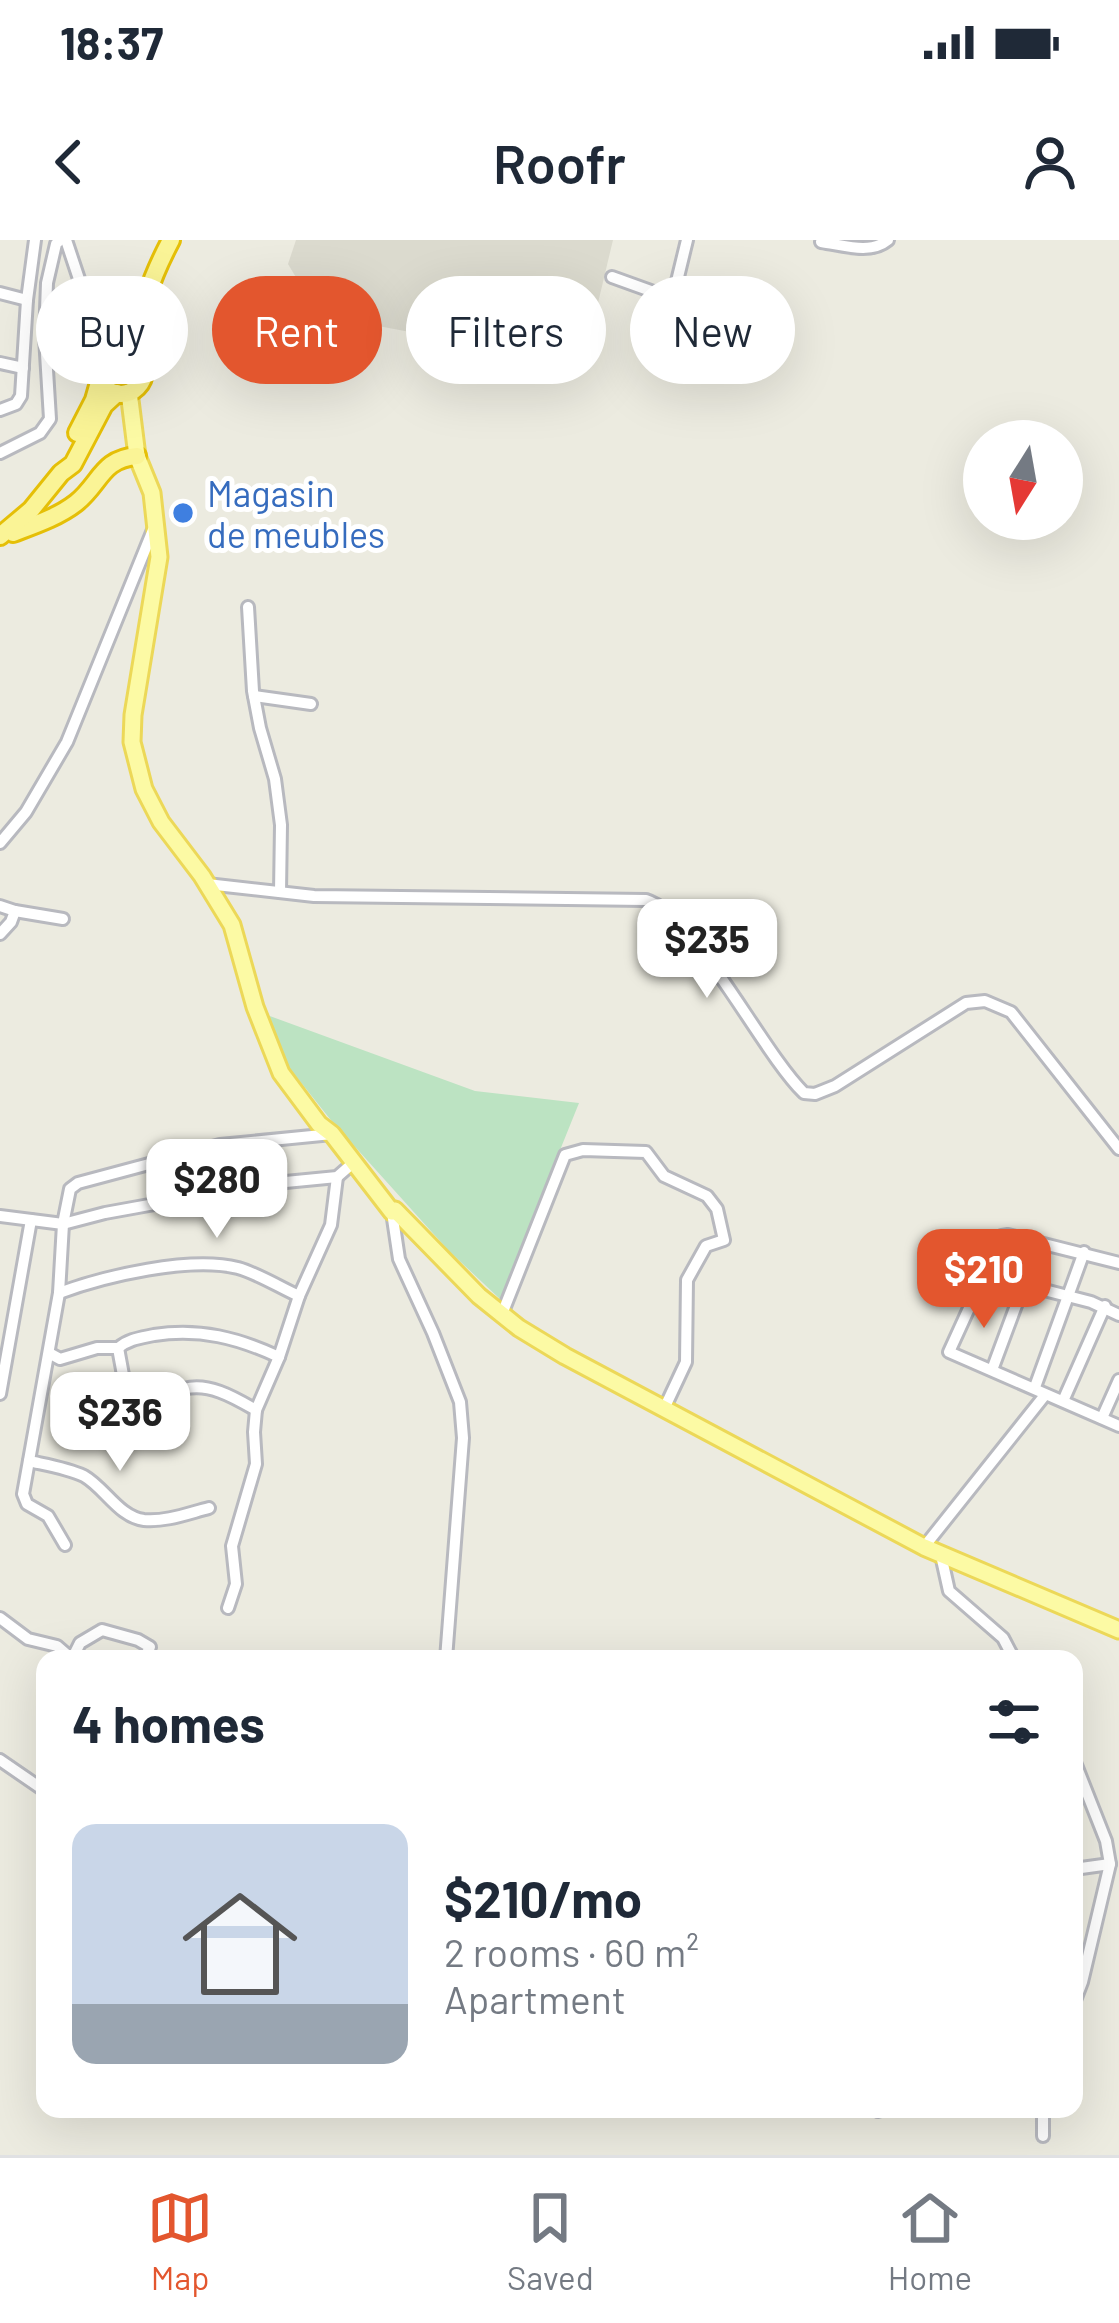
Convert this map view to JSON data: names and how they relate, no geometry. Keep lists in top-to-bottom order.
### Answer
{
  "places": ["Magasin de meubles"],
  "north": "bottom",
  "page": {
    "status": "18:37",
    "header": "Roofr",
    "chip": [
      "Buy",
      "Rent",
      "Filters",
      "New"
    ],
    "price": [
      "$235",
      "$280",
      "$210",
      "$236"
    ],
    "heading": "4 homes",
    "list": [
      {
        "name": "$210/mo",
        "note": "2 rooms · 60 m² · Apartment"
      }
    ],
    "tabs": ["Map", "Saved", "Home"]
  }
}
